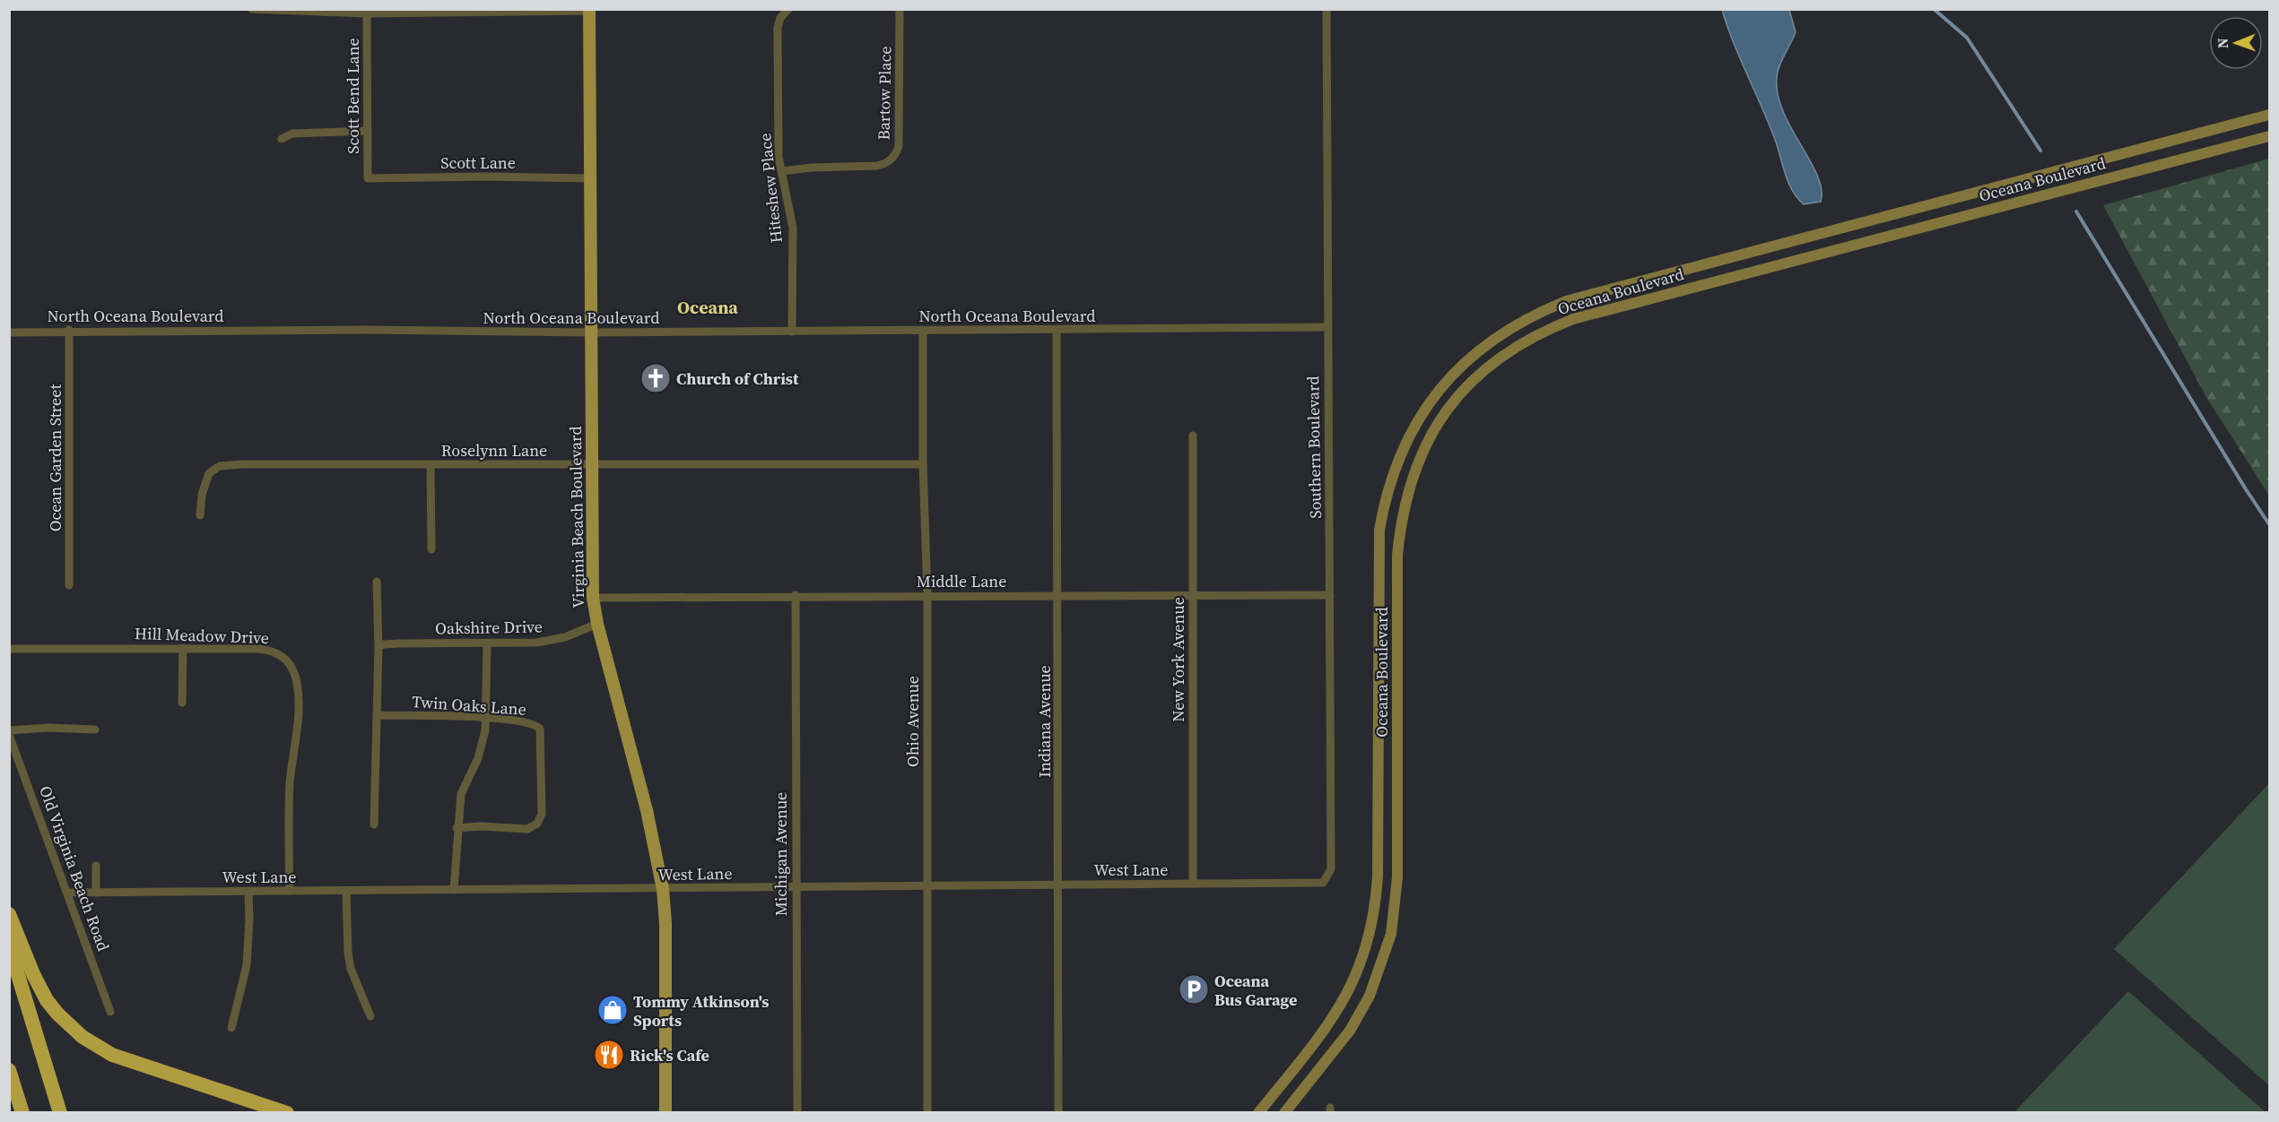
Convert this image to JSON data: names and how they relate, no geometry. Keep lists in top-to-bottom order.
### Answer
{
  "streets": {
    "main road": ["Oceana Boulevard", "Virginia Beach Boulevard"],
    "street": [
      "Bartow Place",
      "Scott Bend Lane",
      "Scott Lane",
      "Hiteshew Place",
      "North Oceana Boulevard",
      "Southern Boulevard",
      "Roselynn Lane",
      "Ocean Garden Street",
      "Middle Lane",
      "Oakshire Drive",
      "Hill Meadow Drive",
      "New York Avenue",
      "Twin Oaks Lane",
      "Ohio Avenue",
      "Indiana Avenue",
      "Michigan Avenue",
      "Old Virginia Beach Road",
      "West Lane"
    ]
  },
  "crossings": [
    ["Bartow Place", "Hiteshew Place"],
    ["Scott Bend Lane", "Scott Lane"],
    ["Scott Lane", "Virginia Beach Boulevard"],
    ["Hiteshew Place", "North Oceana Boulevard"],
    ["North Oceana Boulevard", "Southern Boulevard"],
    ["North Oceana Boulevard", "Ocean Garden Street"],
    ["North Oceana Boulevard", "Virginia Beach Boulevard"],
    ["North Oceana Boulevard", "Ohio Avenue"],
    ["North Oceana Boulevard", "Indiana Avenue"],
    ["Southern Boulevard", "Middle Lane"],
    ["Southern Boulevard", "West Lane"],
    ["Roselynn Lane", "Virginia Beach Boulevard"],
    ["Roselynn Lane", "Ohio Avenue"],
    ["Virginia Beach Boulevard", "Middle Lane"],
    ["Virginia Beach Boulevard", "Oakshire Drive"],
    ["Virginia Beach Boulevard", "West Lane"],
    ["Middle Lane", "New York Avenue"],
    ["Middle Lane", "Ohio Avenue"],
    ["Middle Lane", "Indiana Avenue"],
    ["Middle Lane", "Michigan Avenue"],
    ["Hill Meadow Drive", "West Lane"],
    ["New York Avenue", "West Lane"],
    ["Ohio Avenue", "West Lane"],
    ["Indiana Avenue", "West Lane"],
    ["Michigan Avenue", "West Lane"],
    ["Old Virginia Beach Road", "West Lane"]
  ],
  "districts": ["Oceana"],
  "places": {
    "church": ["Church of Christ"],
    "parking": ["Oceana Bus Garage"],
    "shop": ["Tommy Atkinson's Sports"],
    "restaurant": ["Rick's Cafe"]
  },
  "north": "left"
}
